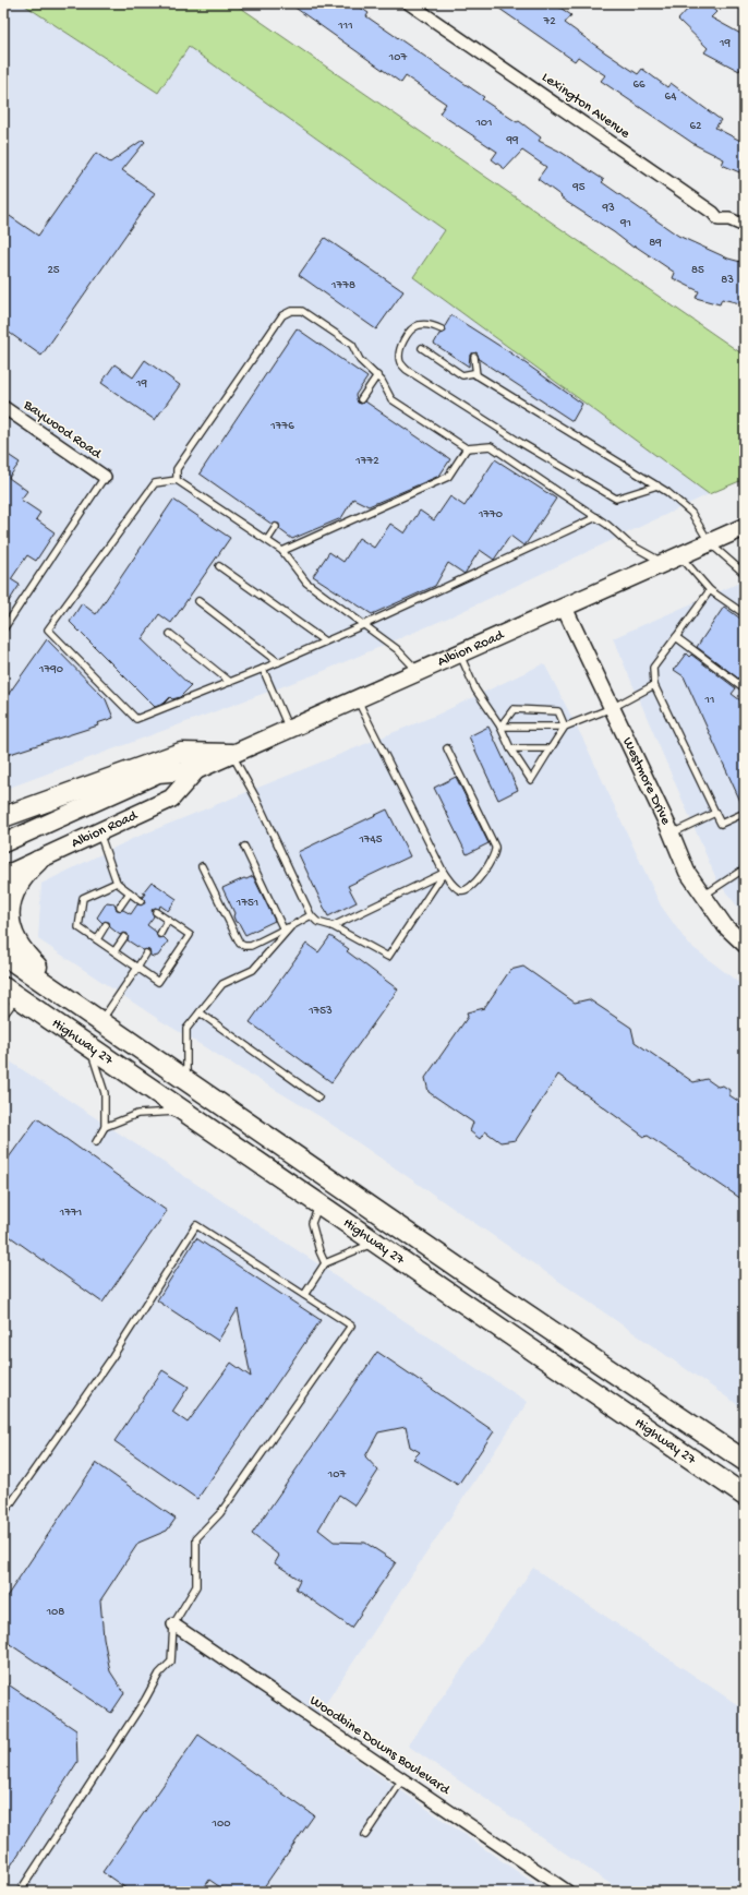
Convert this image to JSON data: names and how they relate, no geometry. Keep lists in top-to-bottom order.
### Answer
{
  "streets": {
    "main road": ["Albion Road", "Highway 27"],
    "street": [
      "Lexington Avenue",
      "Baywood Road",
      "Westmore Drive",
      "Woodbine Downs Boulevard"
    ]
  },
  "crossings": [
    ["Albion Road", "Westmore Drive"]
  ],
  "house_numbers": [
    "72",
    "111",
    "19",
    "107",
    "66",
    "64",
    "101",
    "62",
    "99",
    "95",
    "93",
    "91",
    "89",
    "25",
    "85",
    "83",
    "1778",
    "19",
    "1776",
    "1772",
    "1770",
    "1790",
    "11",
    "1745",
    "1751",
    "1753",
    "1771",
    "107",
    "108",
    "100"
  ]
}
